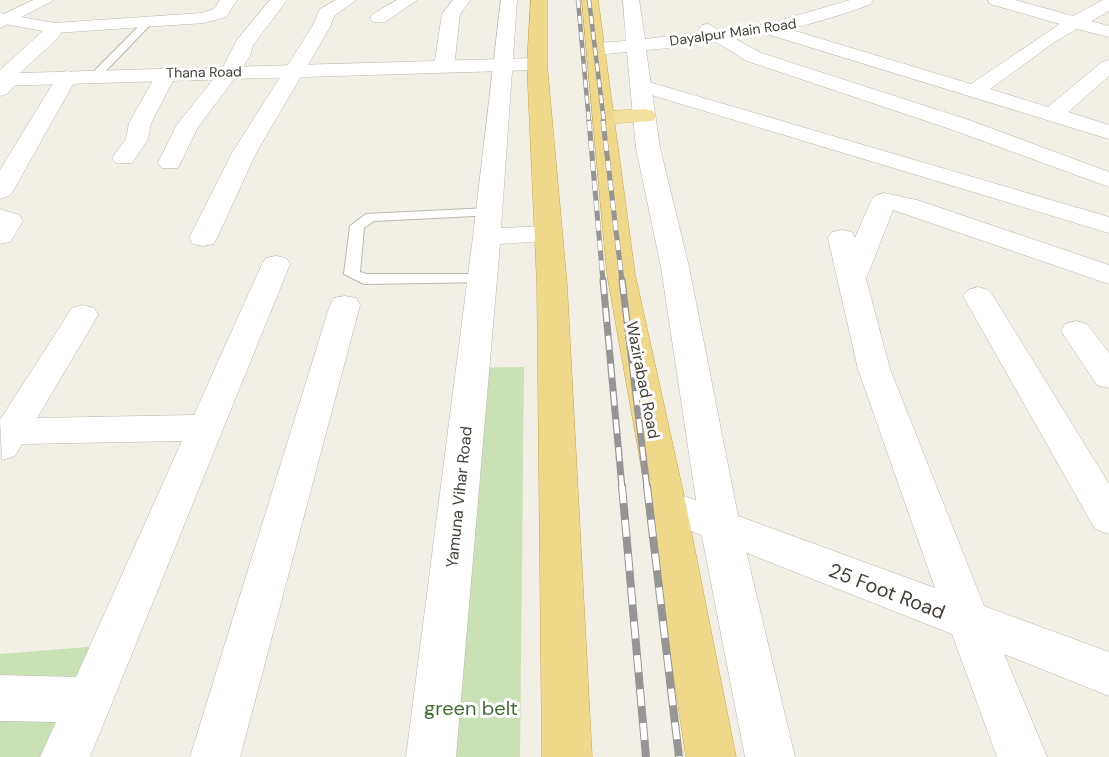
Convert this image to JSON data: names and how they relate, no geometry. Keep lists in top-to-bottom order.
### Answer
{
  "streets": {
    "highway": ["Wazirabad Road"],
    "street": [
      "Dayalpur Main Road",
      "Thana Road",
      "Yamuna Vihar Road",
      "25 Foot Road"
    ]
  },
  "crossings": [
    ["Dayalpur Main Road", "Wazirabad Road"],
    ["Thana Road", "Yamuna Vihar Road"],
    ["Wazirabad Road", "25 Foot Road"]
  ],
  "parks": ["green belt"]
}
